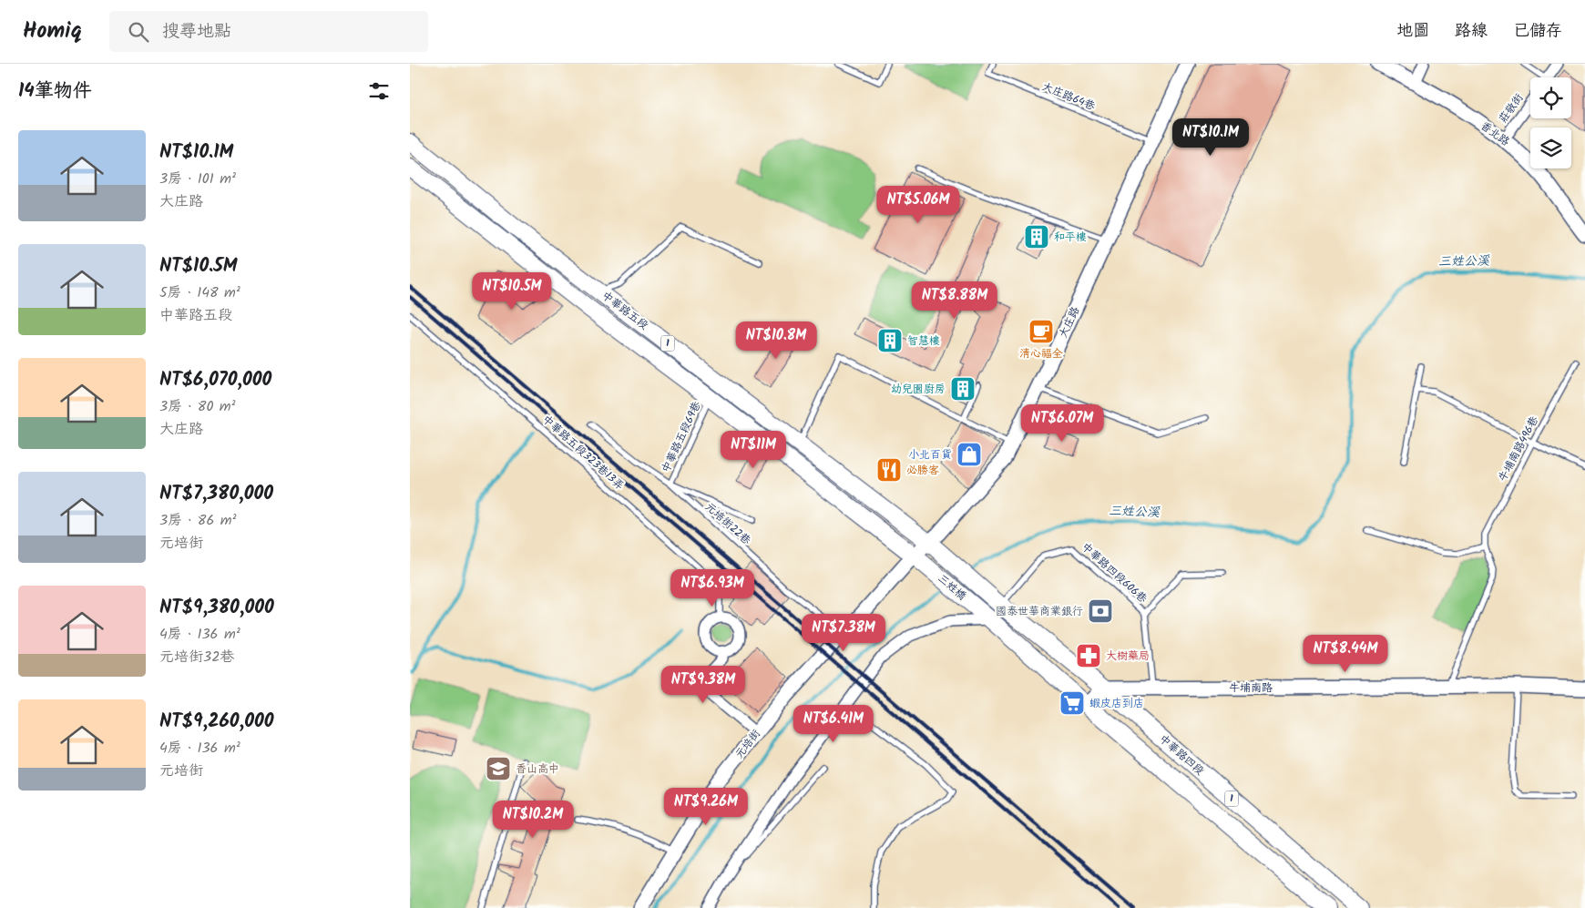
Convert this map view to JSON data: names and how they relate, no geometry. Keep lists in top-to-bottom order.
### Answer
{
  "streets": {
    "main road": [
      "中華路五段",
      "1",
      "三姓橋",
      "中華路四段"
    ],
    "street": [
      "莊敬街",
      "香北路",
      "大庄路",
      "牛埔南路",
      "元培街"
    ],
    "lane": [
      "大庄路64巷",
      "中華路五段69巷",
      "牛埔南路496巷",
      "中華路五段323巷13弄",
      "元培街22巷",
      "中華路四段606巷"
    ]
  },
  "crossings": [
    ["大庄路64巷", "大庄路"],
    ["莊敬街", "香北路"],
    ["中華路五段", "大庄路"],
    ["中華路五段", "中華路五段69巷"],
    ["中華路五段", "三姓橋"],
    ["中華路五段", "元培街"],
    ["大庄路", "三姓橋"],
    ["大庄路", "元培街"],
    ["中華路五段69巷", "元培街22巷"],
    ["元培街22巷", "元培街"],
    ["中華路四段606巷", "三姓橋"],
    ["中華路四段606巷", "中華路四段"],
    ["三姓橋", "元培街"],
    ["三姓橋", "中華路四段"],
    ["牛埔南路", "中華路四段"]
  ],
  "water": ["三姓公溪"],
  "places": {
    "building": ["和平樓", "智慧樓", "幼兒園廚房"],
    "cafe": ["清心福全"],
    "shop": ["小北百貨"],
    "restaurant": ["必勝客"],
    "bank": ["國泰世華商業銀行"],
    "pharmacy": ["大樹藥局"],
    "supermarket": ["蝦皮店到店"],
    "school or university": ["香山高中"]
  },
  "page": {
    "header": "Homiq",
    "search": "搜尋地點",
    "nav": ["地圖", "路線", "已儲存"],
    "heading": "14筆物件",
    "list": [
      {
        "name": "NT$10.1M",
        "note": "3房 · 101 m² · 大庄路"
      },
      {
        "name": "NT$10.5M",
        "note": "5房 · 148 m² · 中華路五段"
      },
      {
        "name": "NT$6,070,000",
        "note": "3房 · 80 m² · 大庄路"
      },
      {
        "name": "NT$7,380,000",
        "note": "3房 · 86 m² · 元培街"
      },
      {
        "name": "NT$9,380,000",
        "note": "4房 · 136 m² · 元培街32巷"
      },
      {
        "name": "NT$9,260,000",
        "note": "4房 · 136 m² · 元培街"
      }
    ],
    "price": [
      "NT$10.1M",
      "NT$5.06M",
      "NT$10.5M",
      "NT$8.88M",
      "NT$10.8M",
      "NT$6.07M",
      "NT$11M",
      "NT$6.93M",
      "NT$7.38M",
      "NT$8.44M",
      "NT$9.38M",
      "NT$6.41M",
      "NT$9.26M",
      "NT$10.2M"
    ]
  }
}
